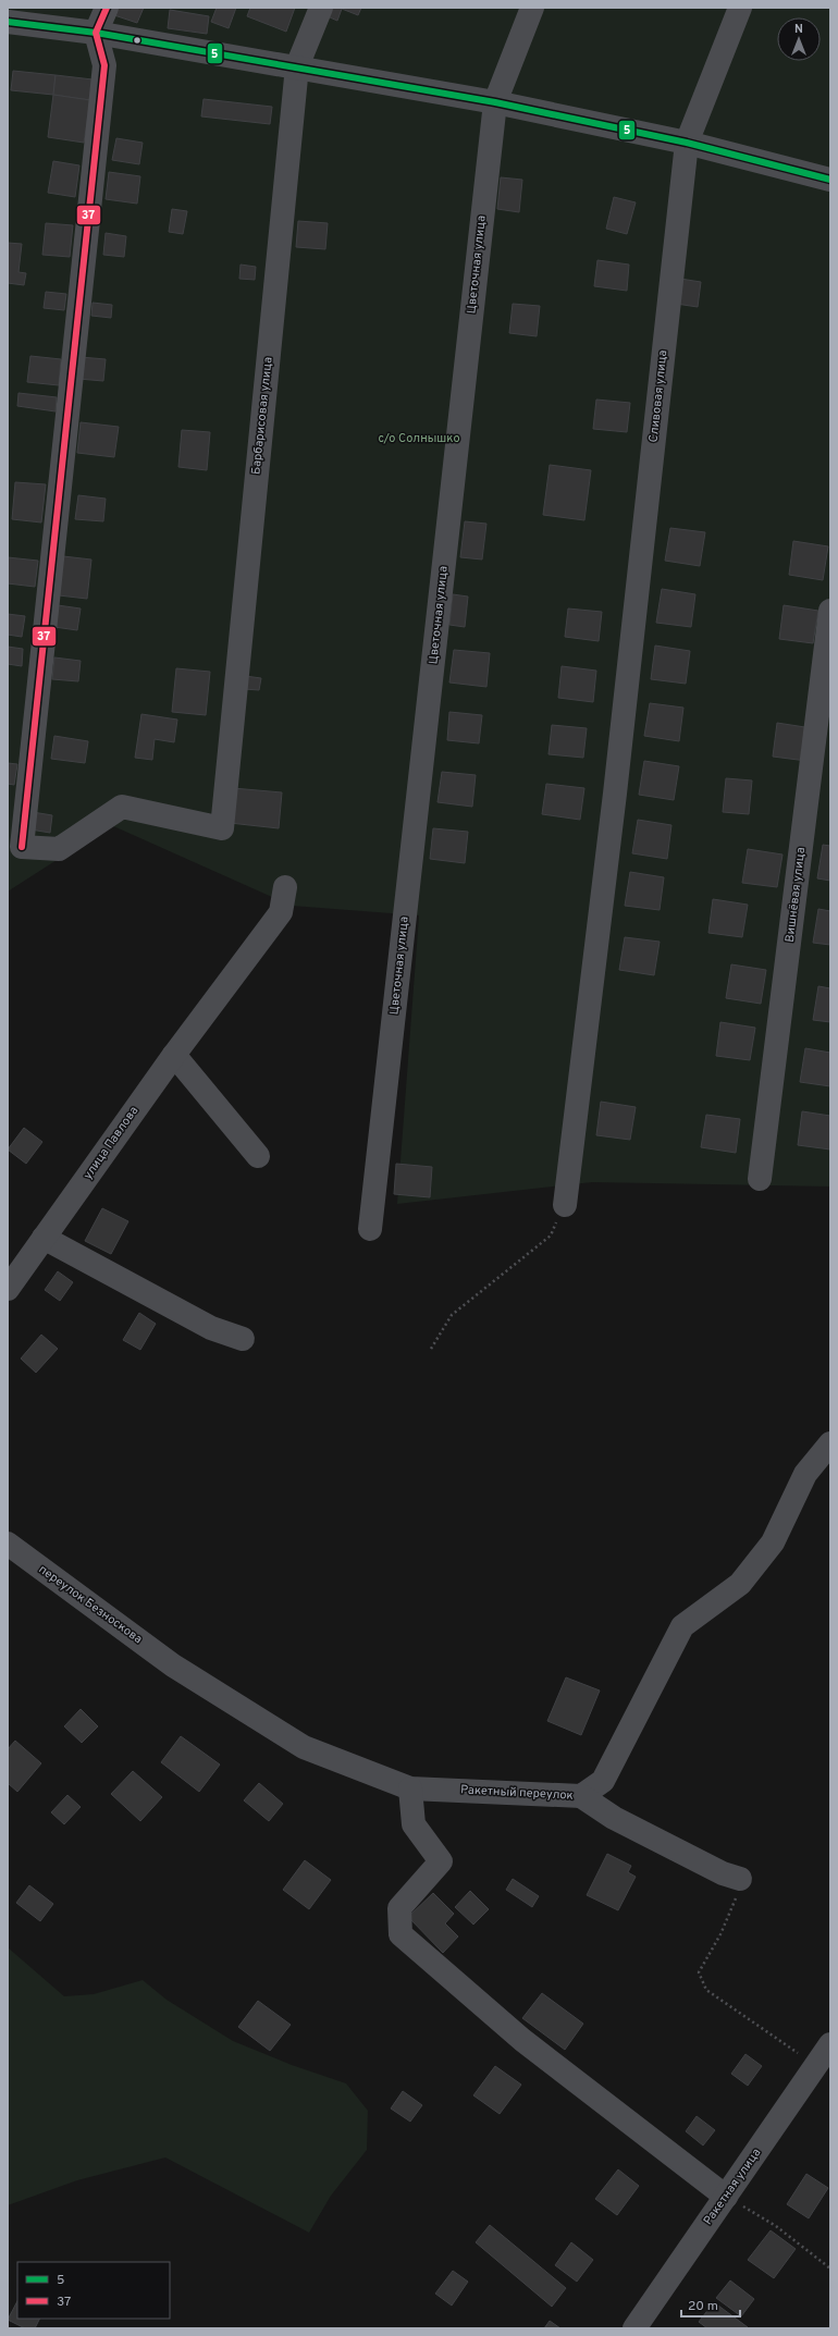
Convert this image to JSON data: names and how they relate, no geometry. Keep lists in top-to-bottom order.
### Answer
{
  "streets": {
    "street": [
      "Цветочная улица",
      "Сливовая улица",
      "Барбарисовая улица",
      "Вишнёвая улица",
      "улица Павлова",
      "переулок Безноскова",
      "Ракетный переулок",
      "Ракетная улица"
    ]
  },
  "crossings": [
    ["переулок Безноскова", "Ракетный переулок"]
  ],
  "parks": ["с/о Солнышко"],
  "lines": ["transit line 37", "transit line 5"],
  "legend": ["5", "37"],
  "scale_bar": "20 m",
  "north": "top"
}
